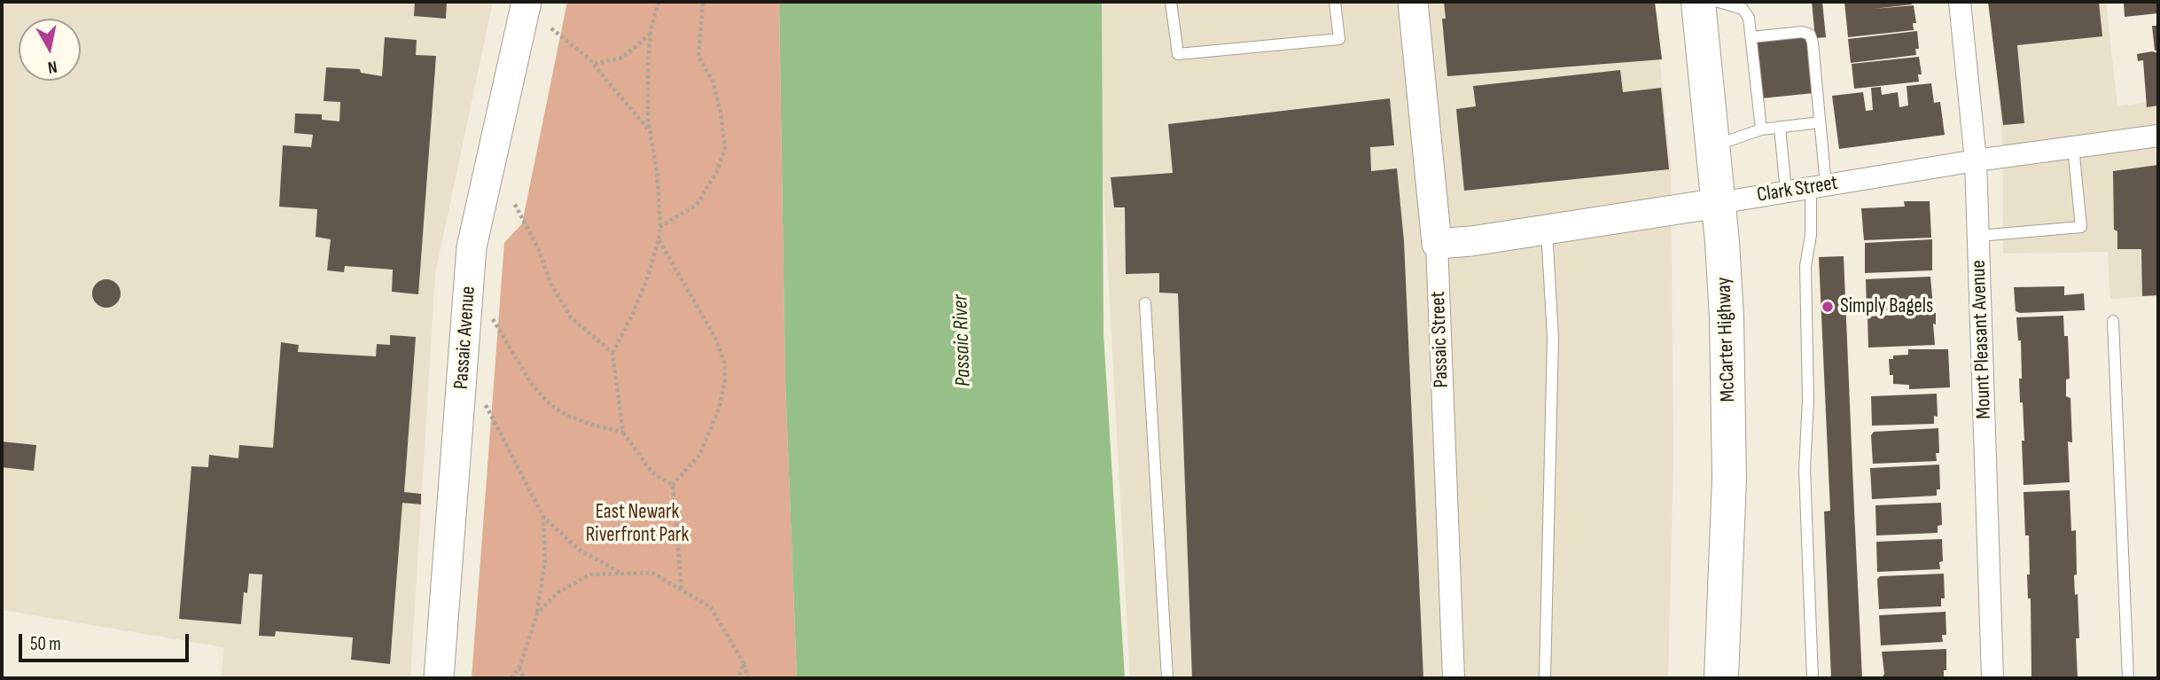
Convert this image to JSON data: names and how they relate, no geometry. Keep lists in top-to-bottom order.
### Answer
{
  "streets": {
    "main road": [
      "Clark Street",
      "Passaic Avenue",
      "Passaic Street",
      "McCarter Highway"
    ],
    "street": ["Mount Pleasant Avenue"]
  },
  "crossings": [
    ["Clark Street", "Passaic Street"],
    ["Clark Street", "McCarter Highway"],
    ["Clark Street", "Mount Pleasant Avenue"]
  ],
  "water": ["Passaic River"],
  "parks": ["East Newark Riverfront Park"],
  "places": ["Simply Bagels"],
  "scale_bar": "50 m",
  "north": "bottom"
}
